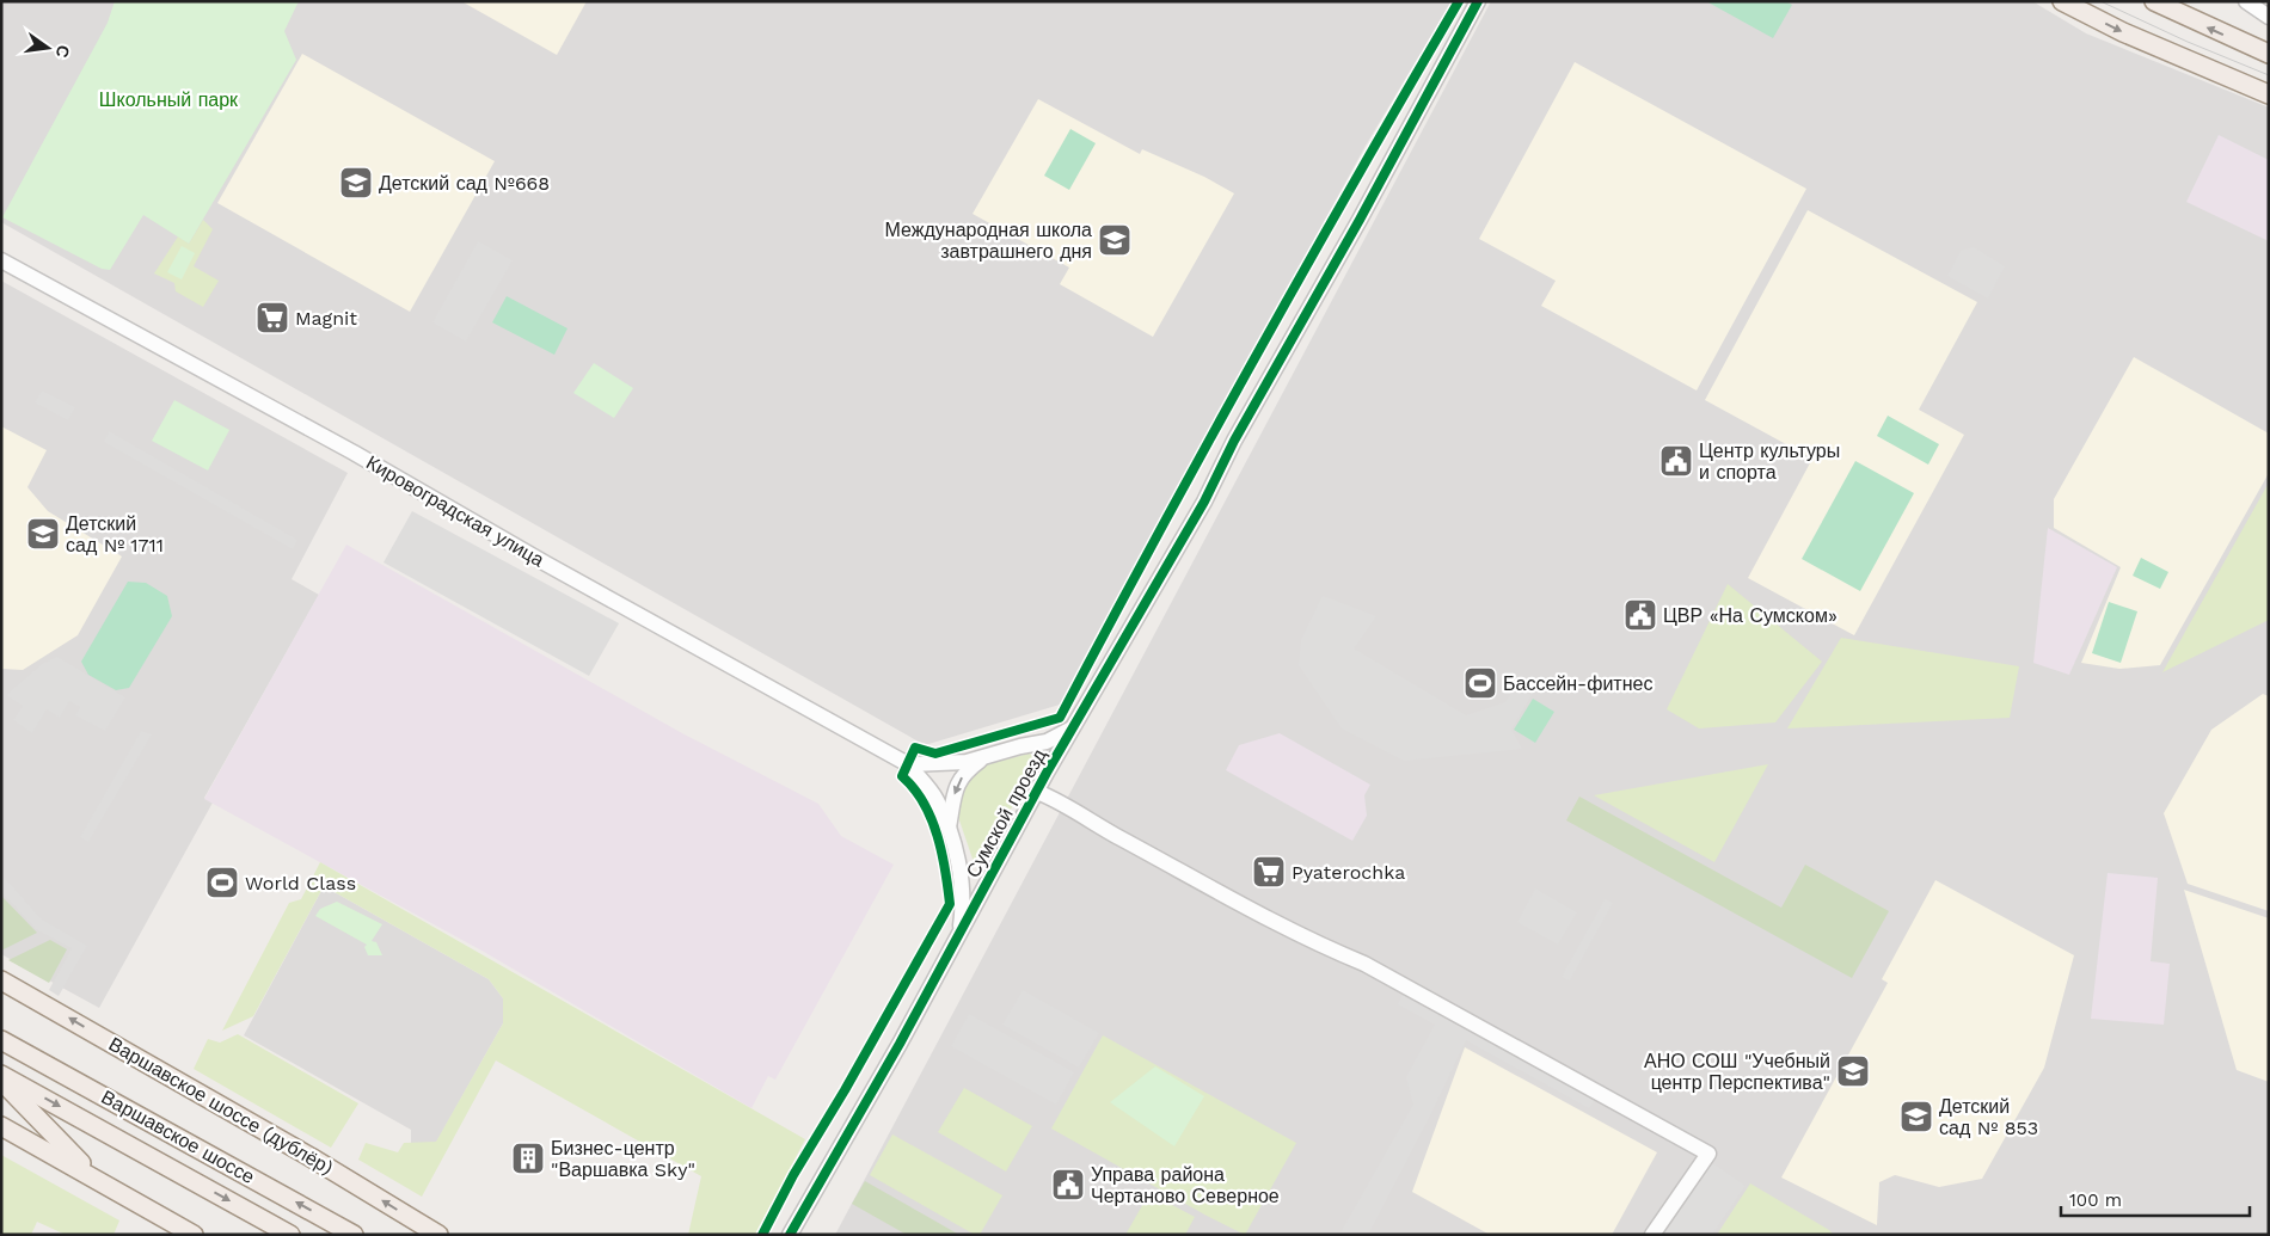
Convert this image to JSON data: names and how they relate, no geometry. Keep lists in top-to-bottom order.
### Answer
{
  "streets": {
    "main road": ["Варшавское шоссе (дублёр)", "Варшавское шоссе"],
    "street": ["Кировоградская улица", "Сумской проезд"]
  },
  "parks": ["Школьный парк"],
  "places": {
    "school or university": [
      "Детский сад №668",
      "Международная школа завтрашнего дня",
      "Детский сад № 1711",
      "АНО СОШ \"Учебный центр Перспектива\"",
      "Детский сад № 853"
    ],
    "supermarket": ["Magnit", "Pyaterochka"],
    "public building": ["Центр культуры и спорта", "ЦВР «На Сумском»", "Управа района Чертаново Северное"],
    "sports": ["Бассейн-фитнес", "World Class"],
    "building": ["Бизнес-центр \"Варшавка Sky\""]
  },
  "scale_bar": "100 m",
  "north": "right"
}
